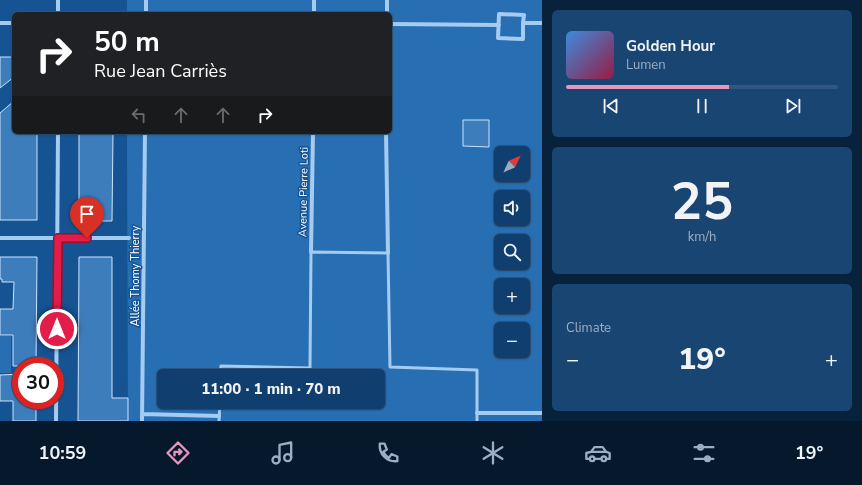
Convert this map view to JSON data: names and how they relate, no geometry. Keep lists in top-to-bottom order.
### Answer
{
  "streets": {
    "street": ["Avenue Pierre Loti", "Allée Thomy Thierry"]
  },
  "north": "top right",
  "page": {
    "turn": ["50 m", "Rue Jean Carriès"],
    "song": ["Golden Hour", "Lumen"],
    "map_buttons": ["+", "−"],
    "tile": [
      ["25", "km/h"],
      "Climate"
    ],
    "heat": ["−", "19°", "+"],
    "limit": "30",
    "trip": "11:00 · 1 min · 70 m",
    "tabs": ["10:59", "19°"]
  }
}
